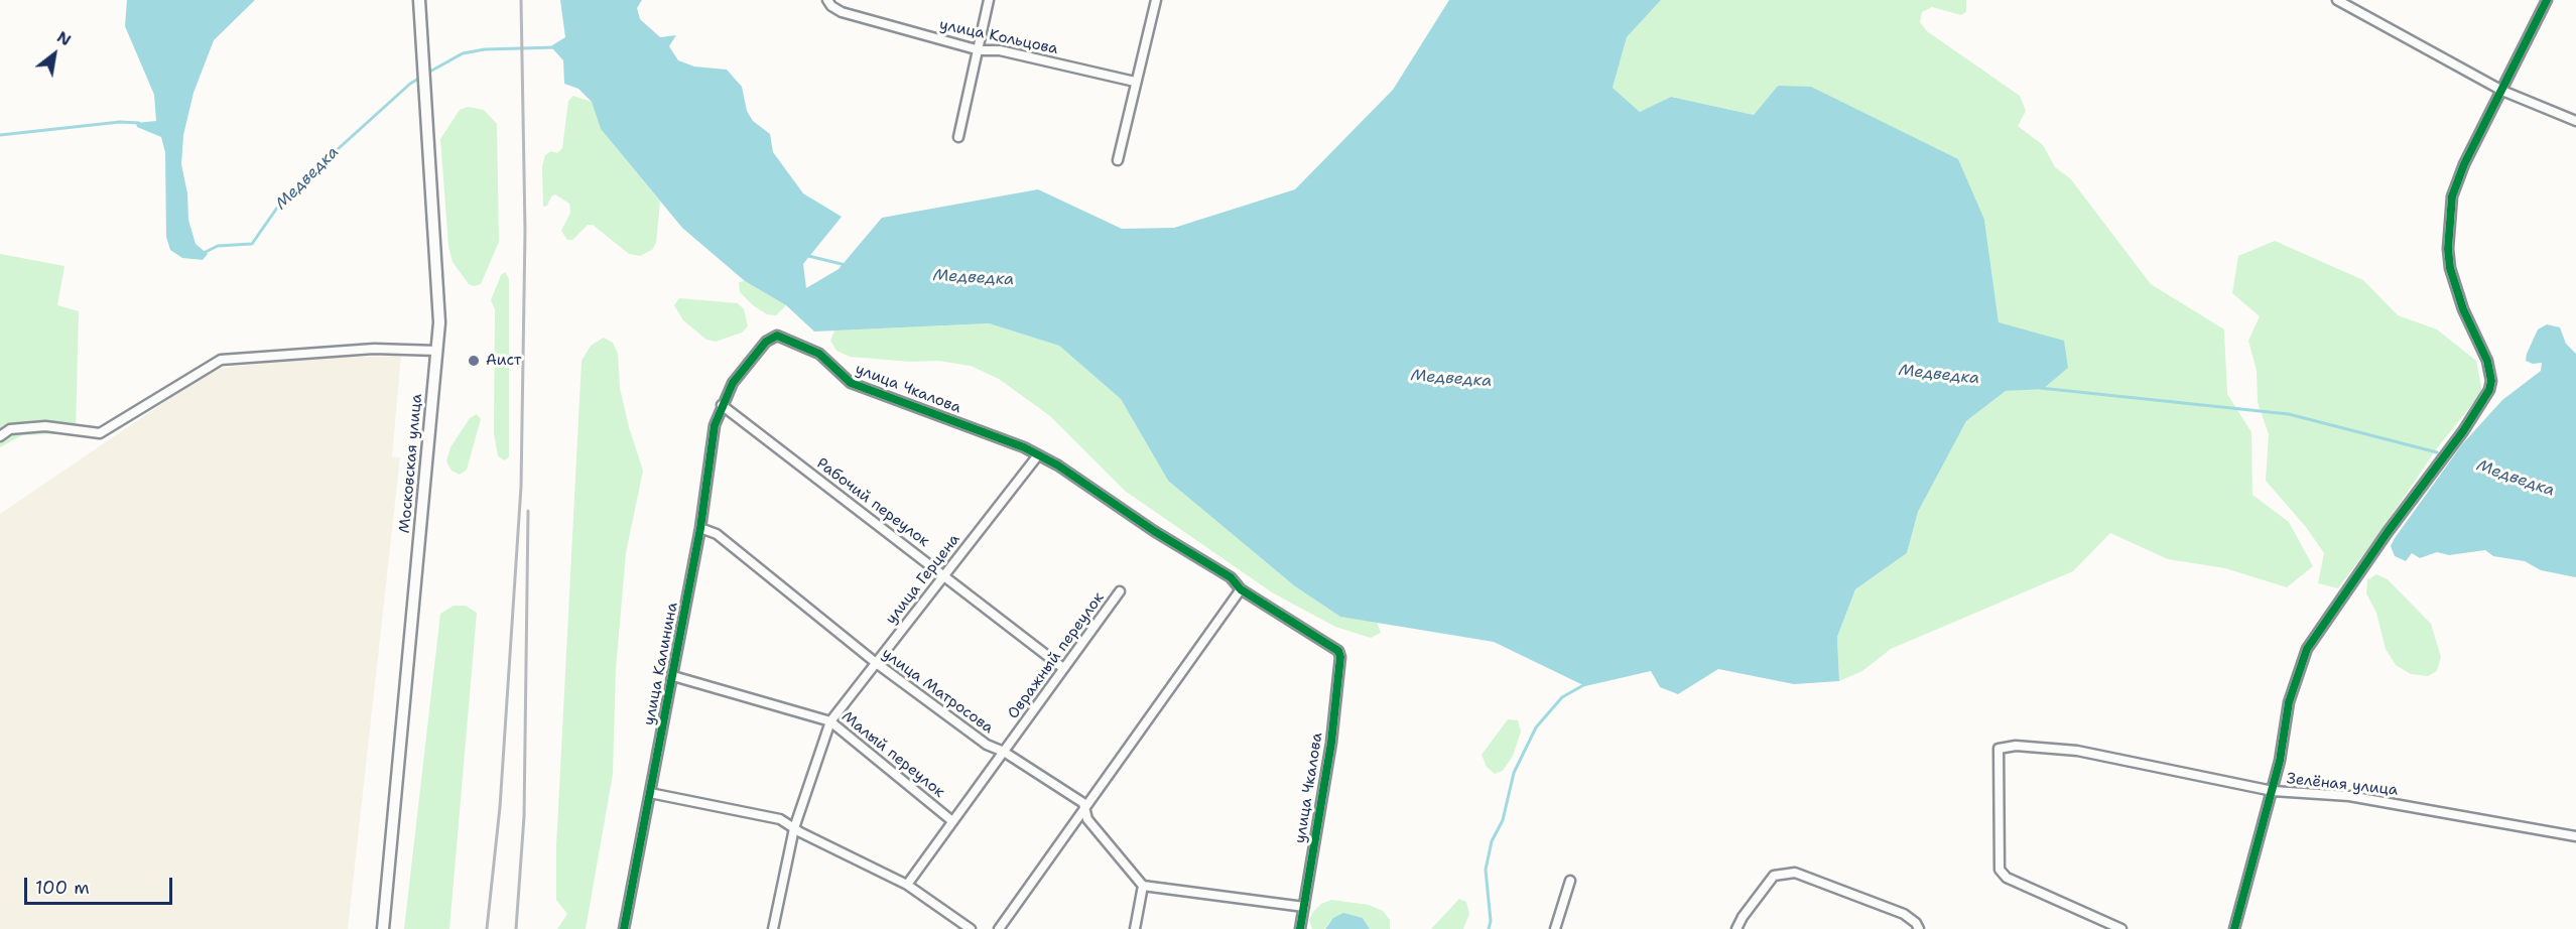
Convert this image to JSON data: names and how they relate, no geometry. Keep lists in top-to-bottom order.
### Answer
{
  "streets": {
    "street": [
      "улица Кольцова",
      "улица Чкалова",
      "Московская улица",
      "Рабочий переулок",
      "улица Герцена",
      "Овражный переулок",
      "улица Калинина",
      "улица Матросова",
      "Малый переулок",
      "Зелёная улица"
    ]
  },
  "crossings": [
    ["улица Чкалова", "улица Герцена"],
    ["улица Чкалова", "улица Калинина"],
    ["Рабочий переулок", "улица Герцена"],
    ["Рабочий переулок", "Овражный переулок"],
    ["Рабочий переулок", "улица Калинина"],
    ["улица Герцена", "улица Матросова"],
    ["улица Герцена", "Малый переулок"],
    ["Овражный переулок", "улица Матросова"],
    ["Овражный переулок", "Малый переулок"],
    ["улица Калинина", "улица Матросова"],
    ["улица Калинина", "Малый переулок"]
  ],
  "water": ["Медведка"],
  "places": ["Аист"],
  "scale_bar": "100 m",
  "north": "top right"
}
